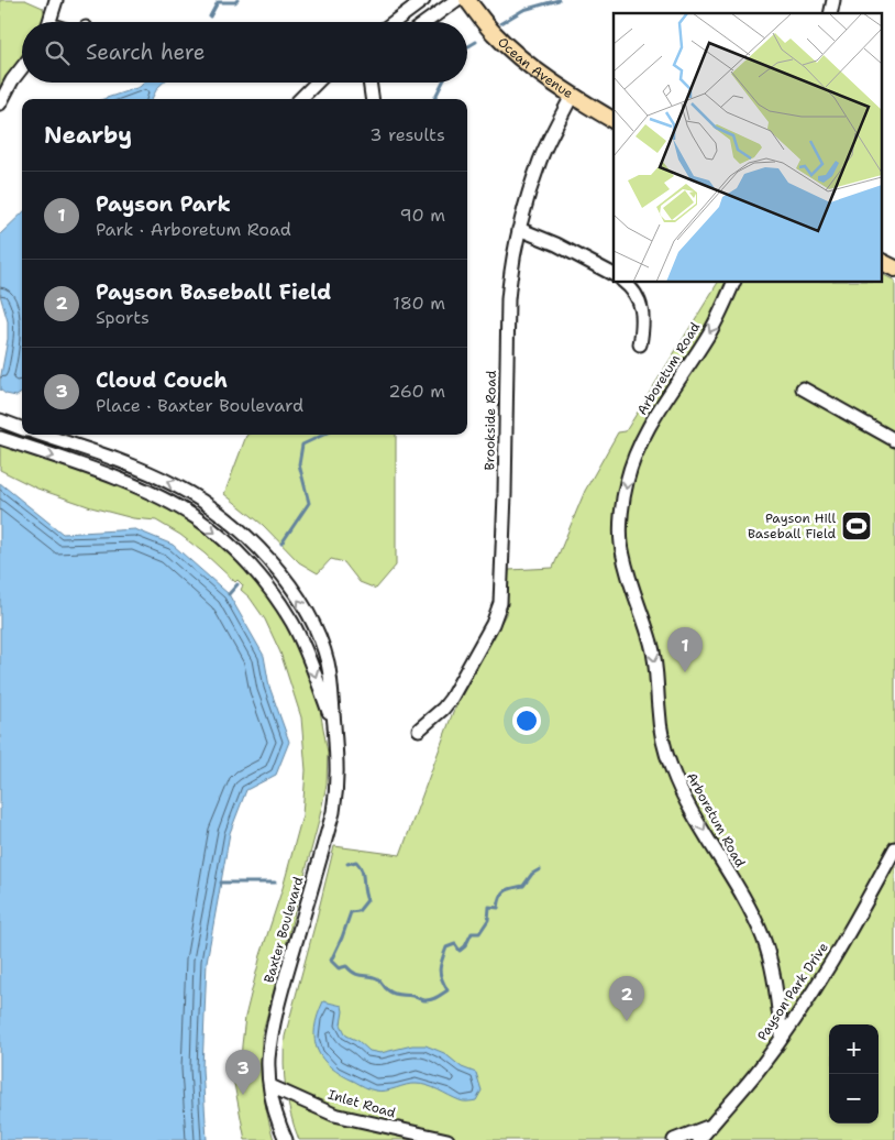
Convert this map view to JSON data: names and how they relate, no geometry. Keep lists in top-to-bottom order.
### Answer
{
  "streets": {
    "main road": ["Ocean Avenue"],
    "street": [
      "Arboretum Road",
      "Brookside Road",
      "Baxter Boulevard",
      "Payson Park Drive",
      "Inlet Road"
    ]
  },
  "crossings": [
    ["Ocean Avenue", "Brookside Road"],
    ["Arboretum Road", "Payson Park Drive"],
    ["Baxter Boulevard", "Inlet Road"]
  ],
  "one_way": ["Arboretum Road"],
  "places": {
    "sports": ["Payson Hill Baseball Field"]
  },
  "page": {
    "search": "Search here",
    "heading": ["Nearby", "3 results"],
    "list": [
      {
        "mark": "1",
        "name": "Payson Park",
        "note": "Park · Arboretum Road",
        "value": "90 m"
      },
      {
        "mark": "2",
        "name": "Payson Baseball Field",
        "note": "Sports",
        "value": "180 m"
      },
      {
        "mark": "3",
        "name": "Cloud Couch",
        "note": "Place · Baxter Boulevard",
        "value": "260 m"
      }
    ],
    "pins": ["1", "2", "3"],
    "map_buttons": ["+", "−"]
  }
}
